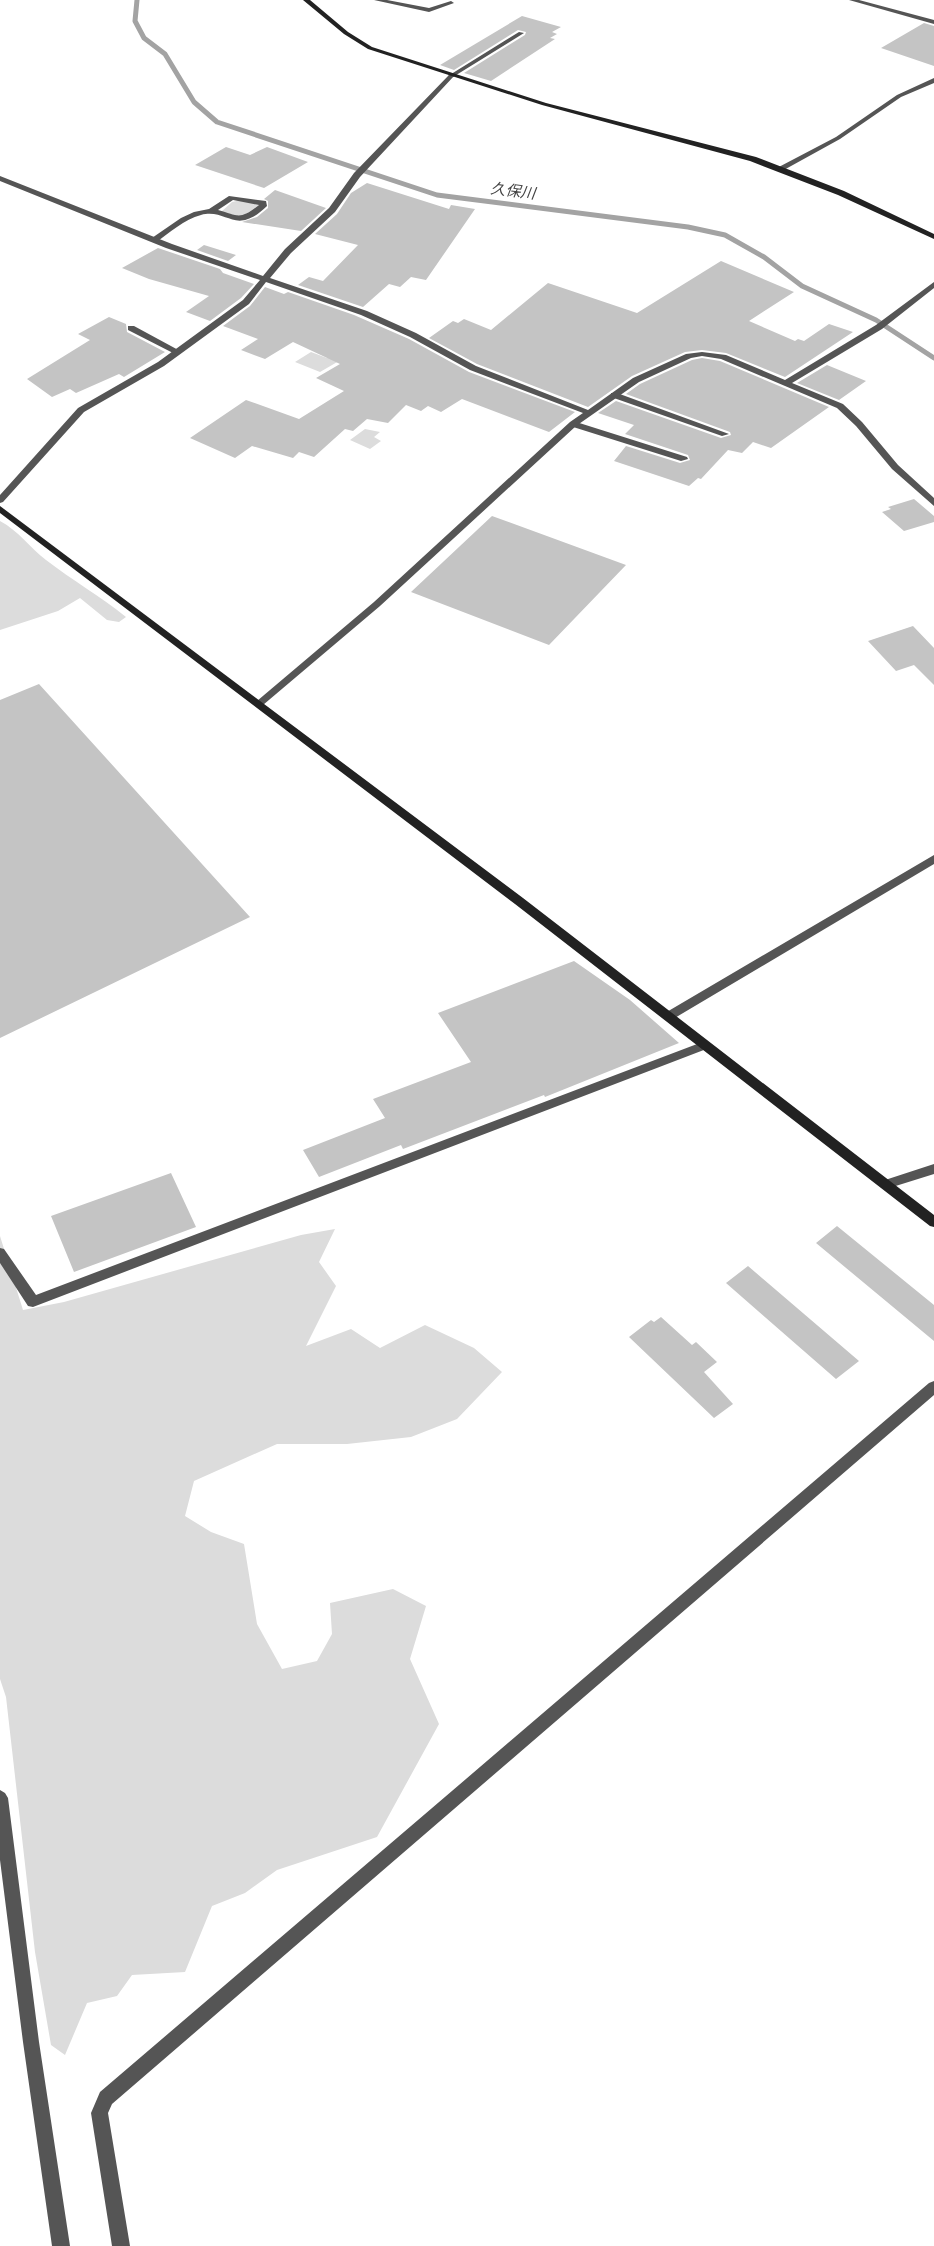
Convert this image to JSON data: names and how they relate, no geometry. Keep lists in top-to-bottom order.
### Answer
{
  "water": ["久保川"]
}
